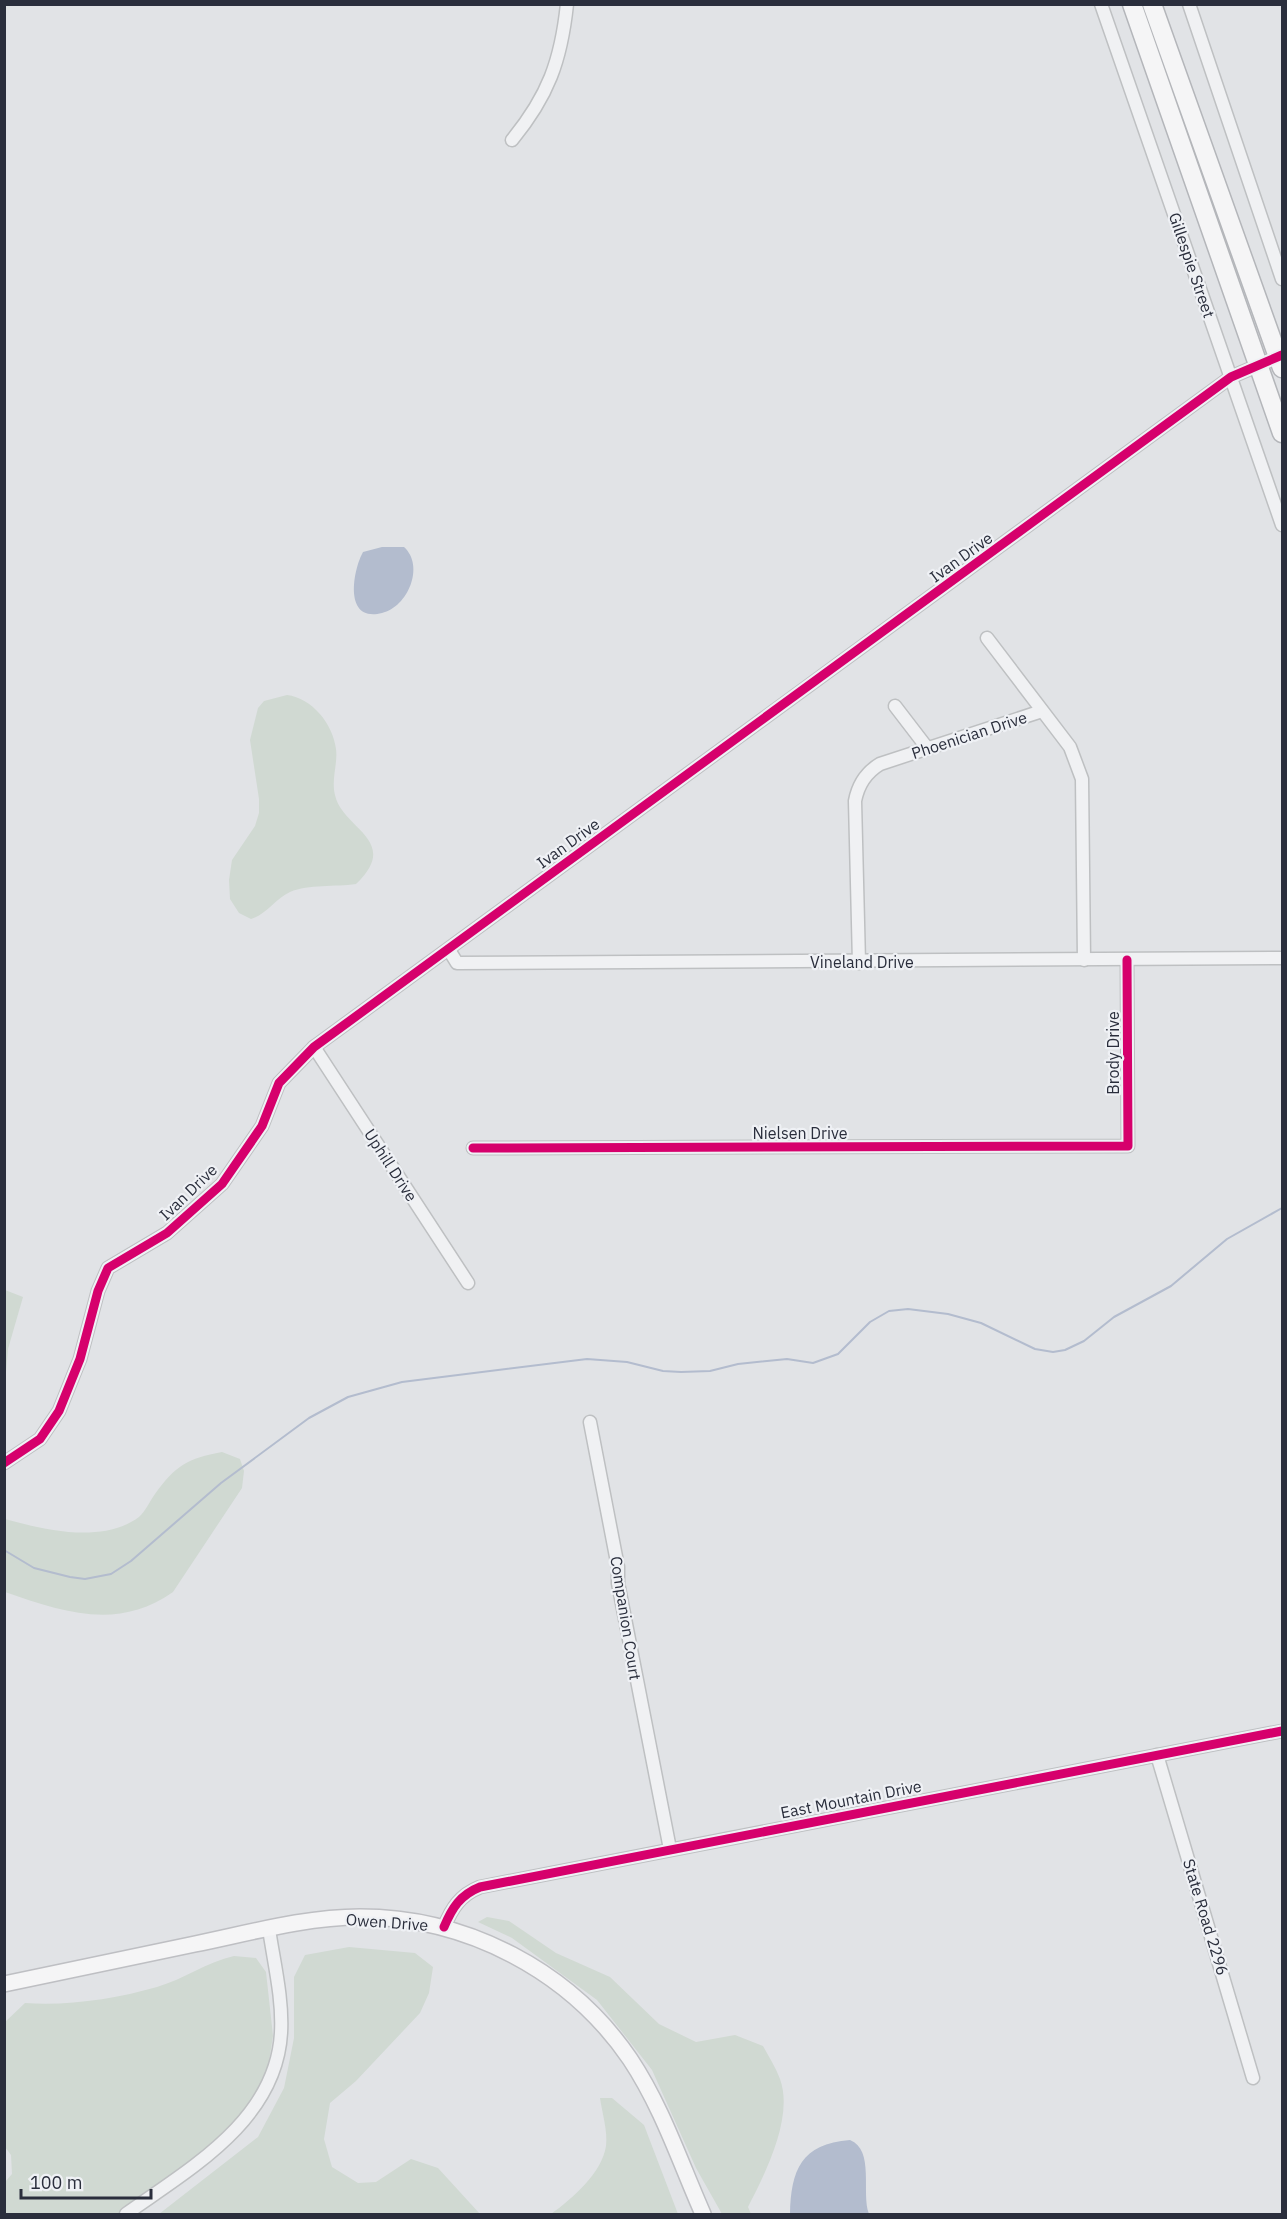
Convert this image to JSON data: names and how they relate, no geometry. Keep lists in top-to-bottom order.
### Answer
{
  "streets": {
    "main road": ["Owen Drive"],
    "street": [
      "Gillespie Street",
      "Ivan Drive",
      "Phoenician Drive",
      "Vineland Drive",
      "Brody Drive",
      "Nielsen Drive",
      "Uphill Drive",
      "Companion Court",
      "East Mountain Drive",
      "State Road 2296"
    ]
  },
  "crossings": [
    ["Gillespie Street", "Ivan Drive"],
    ["Ivan Drive", "Vineland Drive"],
    ["Ivan Drive", "Uphill Drive"],
    ["Phoenician Drive", "Vineland Drive"],
    ["Vineland Drive", "Brody Drive"],
    ["Brody Drive", "Nielsen Drive"],
    ["Companion Court", "East Mountain Drive"],
    ["East Mountain Drive", "State Road 2296"],
    ["East Mountain Drive", "Owen Drive"]
  ],
  "scale_bar": "100 m"
}
